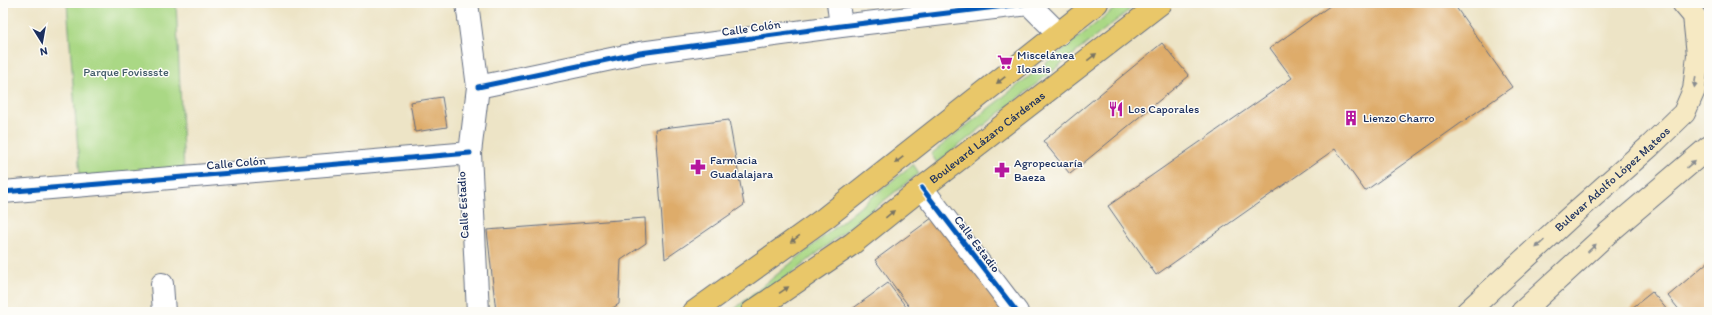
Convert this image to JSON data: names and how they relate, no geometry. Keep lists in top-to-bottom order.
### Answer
{
  "streets": {
    "main road": ["Boulevard Lázaro Cárdenas", "Bulevar Adolfo López Mateos"],
    "street": ["Calle Colón", "Calle Estadio"]
  },
  "crossings": [
    ["Calle Colón", "Calle Estadio"],
    ["Boulevard Lázaro Cárdenas", "Calle Estadio"]
  ],
  "parks": ["Parque Fovissste"],
  "places": {
    "supermarket": ["Miscelánea Iloasis"],
    "restaurant": ["Los Caporales"],
    "building": ["Lienzo Charro"],
    "pharmacy": ["Farmacia Guadalajara", "Agropecuaría Baeza"]
  },
  "north": "bottom"
}
